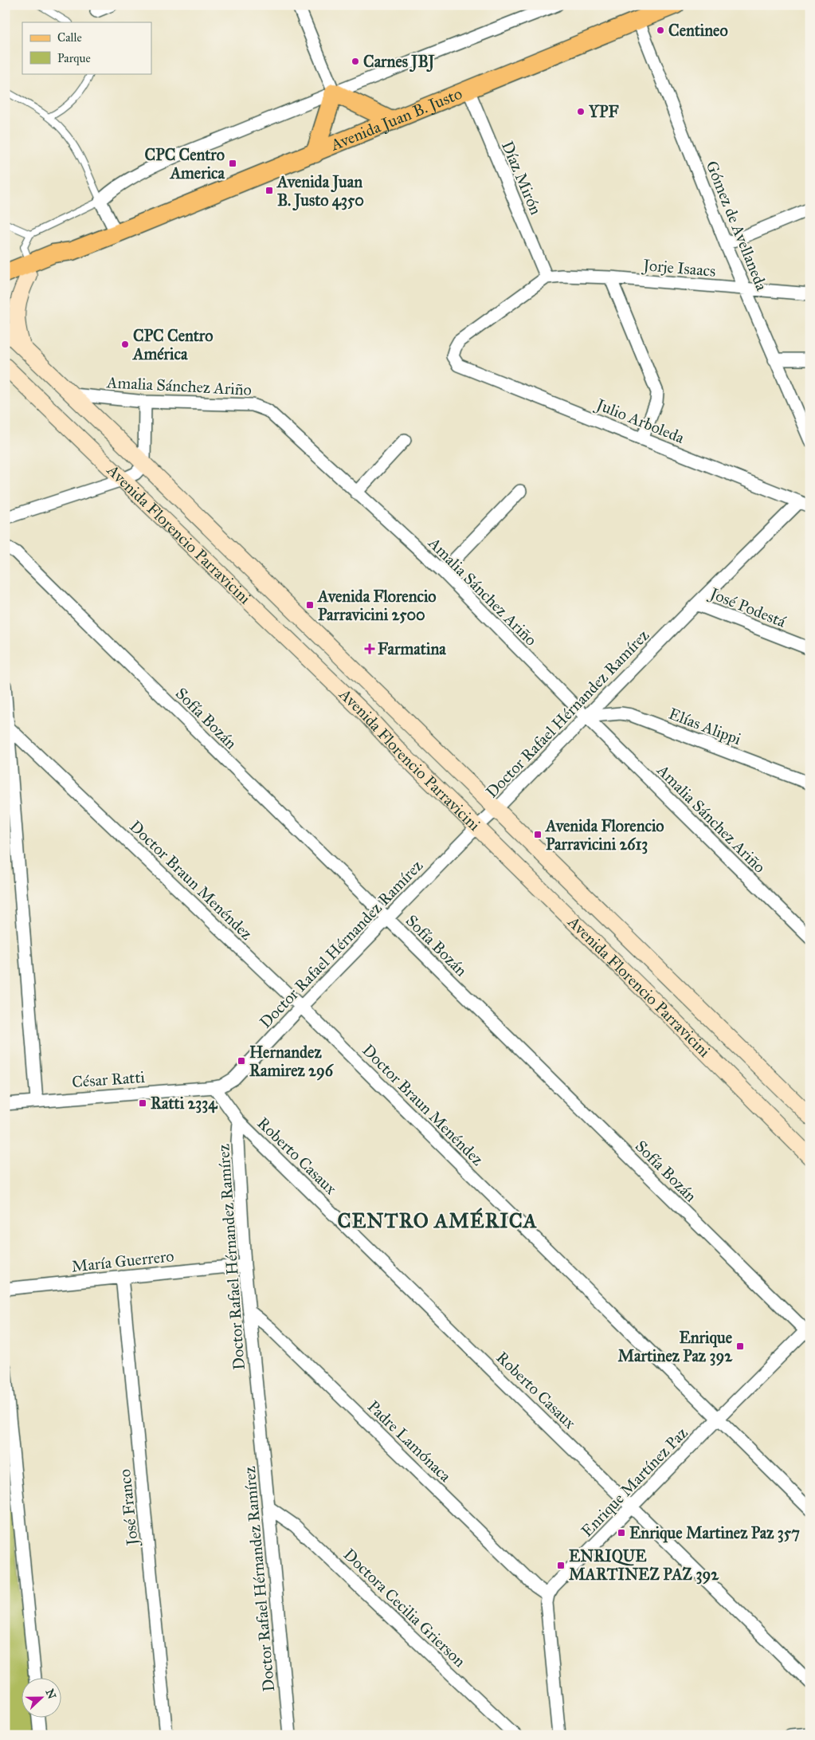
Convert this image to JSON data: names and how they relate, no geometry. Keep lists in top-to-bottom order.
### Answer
{
  "streets": {
    "main road": ["Avenida Juan B. Justo", "Avenida Florencio Parravicini"],
    "street": [
      "Díaz Mirón",
      "Gómez de Avellaneda",
      "Jorje Isaacs",
      "Amalia Sánchez Ariño",
      "Julio Arboleda",
      "José Podestá",
      "Doctor Rafael Hérnandez Ramírez",
      "Sofía Bozán",
      "Elías Alippi",
      "Doctor Braun Menéndez",
      "César Ratti",
      "Roberto Casaux",
      "María Guerrero",
      "Padre Lamónaca",
      "Enrique Martínez Paz",
      "José Franco",
      "Doctora Cecilia Grierson"
    ]
  },
  "crossings": [
    ["Avenida Juan B. Justo", "Díaz Mirón"],
    ["Avenida Juan B. Justo", "Gómez de Avellaneda"],
    ["Díaz Mirón", "Jorje Isaacs"],
    ["Díaz Mirón", "Julio Arboleda"],
    ["Gómez de Avellaneda", "Jorje Isaacs"],
    ["Jorje Isaacs", "Julio Arboleda"],
    ["Amalia Sánchez Ariño", "Avenida Florencio Parravicini"],
    ["Amalia Sánchez Ariño", "Doctor Rafael Hérnandez Ramírez"],
    ["Amalia Sánchez Ariño", "Elías Alippi"],
    ["Julio Arboleda", "Doctor Rafael Hérnandez Ramírez"],
    ["Avenida Florencio Parravicini", "Doctor Rafael Hérnandez Ramírez"],
    ["José Podestá", "Doctor Rafael Hérnandez Ramírez"],
    ["Doctor Rafael Hérnandez Ramírez", "Sofía Bozán"],
    ["Doctor Rafael Hérnandez Ramírez", "Elías Alippi"],
    ["Doctor Rafael Hérnandez Ramírez", "Doctor Braun Menéndez"],
    ["Doctor Rafael Hérnandez Ramírez", "César Ratti"],
    ["Doctor Rafael Hérnandez Ramírez", "Roberto Casaux"],
    ["Doctor Rafael Hérnandez Ramírez", "María Guerrero"],
    ["Doctor Rafael Hérnandez Ramírez", "Padre Lamónaca"],
    ["Doctor Rafael Hérnandez Ramírez", "Doctora Cecilia Grierson"],
    ["Sofía Bozán", "Enrique Martínez Paz"],
    ["Doctor Braun Menéndez", "Enrique Martínez Paz"],
    ["Roberto Casaux", "Enrique Martínez Paz"],
    ["María Guerrero", "José Franco"],
    ["Padre Lamónaca", "Enrique Martínez Paz"]
  ],
  "districts": ["CENTRO AMÉRICA"],
  "places": {
    "other": [
      "Centineo",
      "Carnes JBJ",
      "YPF",
      "CPC Centro América"
    ],
    "transit": [
      "CPC Centro America",
      "Avenida Juan B. Justo 4350",
      "Avenida Florencio Parravicini 2500",
      "Avenida Florencio Parravicini 2613",
      "Hernandez Ramirez 296",
      "Ratti 2334",
      "Enrique Martinez Paz 392",
      "Enrique Martinez Paz 357",
      "ENRIQUE MARTINEZ PAZ 392"
    ],
    "health": ["Farmatina"]
  },
  "legend": ["Calle", "Parque"],
  "north": "right"
}
